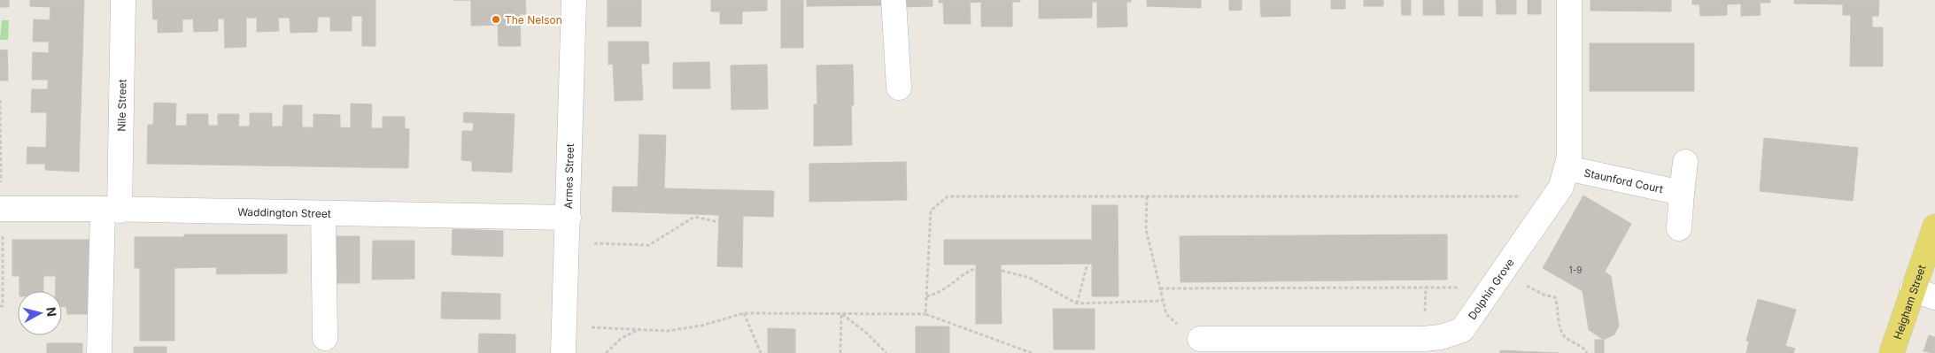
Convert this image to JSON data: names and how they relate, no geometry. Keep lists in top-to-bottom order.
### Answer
{
  "streets": {
    "main road": ["Heigham Street"],
    "street": [
      "Nile Street",
      "Armes Street",
      "Staunford Court",
      "Waddington Street",
      "Dolphin Grove"
    ]
  },
  "crossings": [
    ["Nile Street", "Waddington Street"],
    ["Armes Street", "Waddington Street"],
    ["Staunford Court", "Dolphin Grove"]
  ],
  "places": ["The Nelson"],
  "house_numbers": ["1-9"],
  "north": "right"
}
